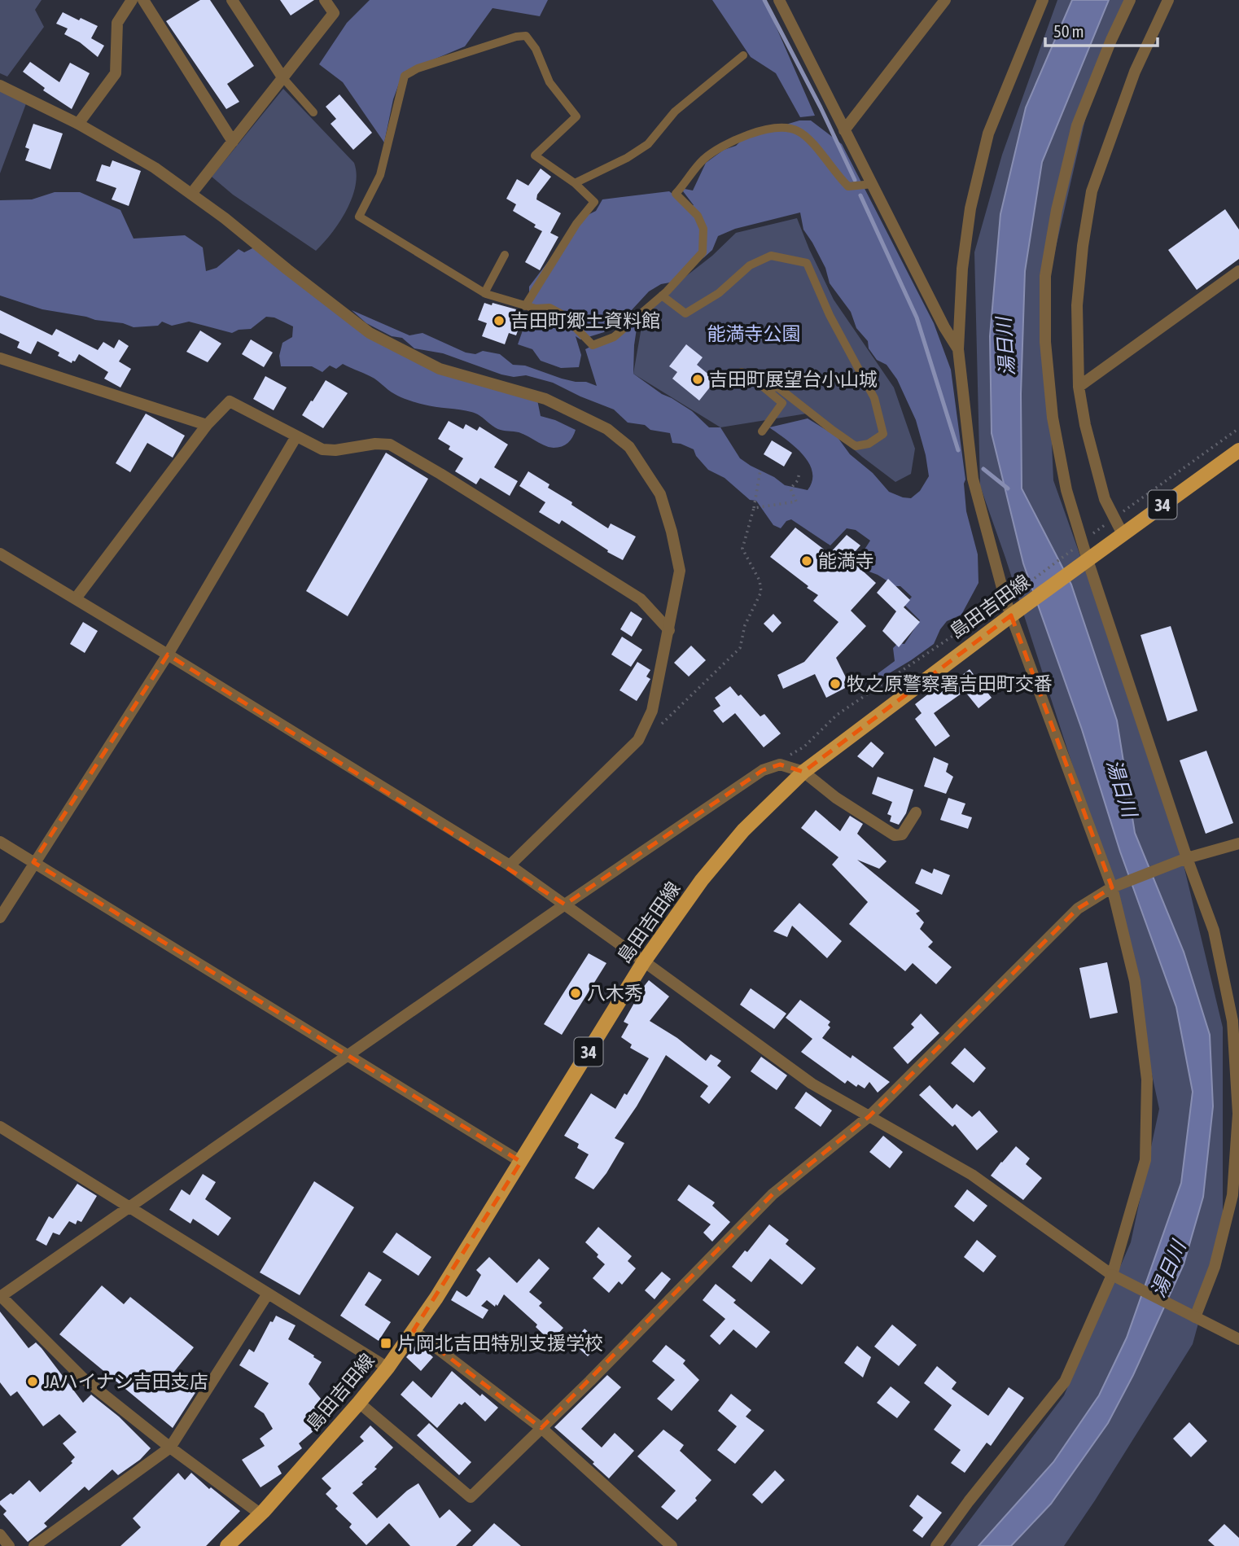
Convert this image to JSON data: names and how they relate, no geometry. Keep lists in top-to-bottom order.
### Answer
{
  "streets": {
    "main road": ["34", "島田吉田線"]
  },
  "water": ["湯日川"],
  "parks": ["能満寺公園"],
  "places": {
    "other": [
      "吉田町郷土資料館",
      "吉田町展望台小山城",
      "能満寺",
      "牧之原警察署吉田町交番",
      "八木秀",
      "JAハイナン吉田支店"
    ],
    "transit": ["片岡北吉田特別支援学校"]
  },
  "scale_bar": "50 m"
}
